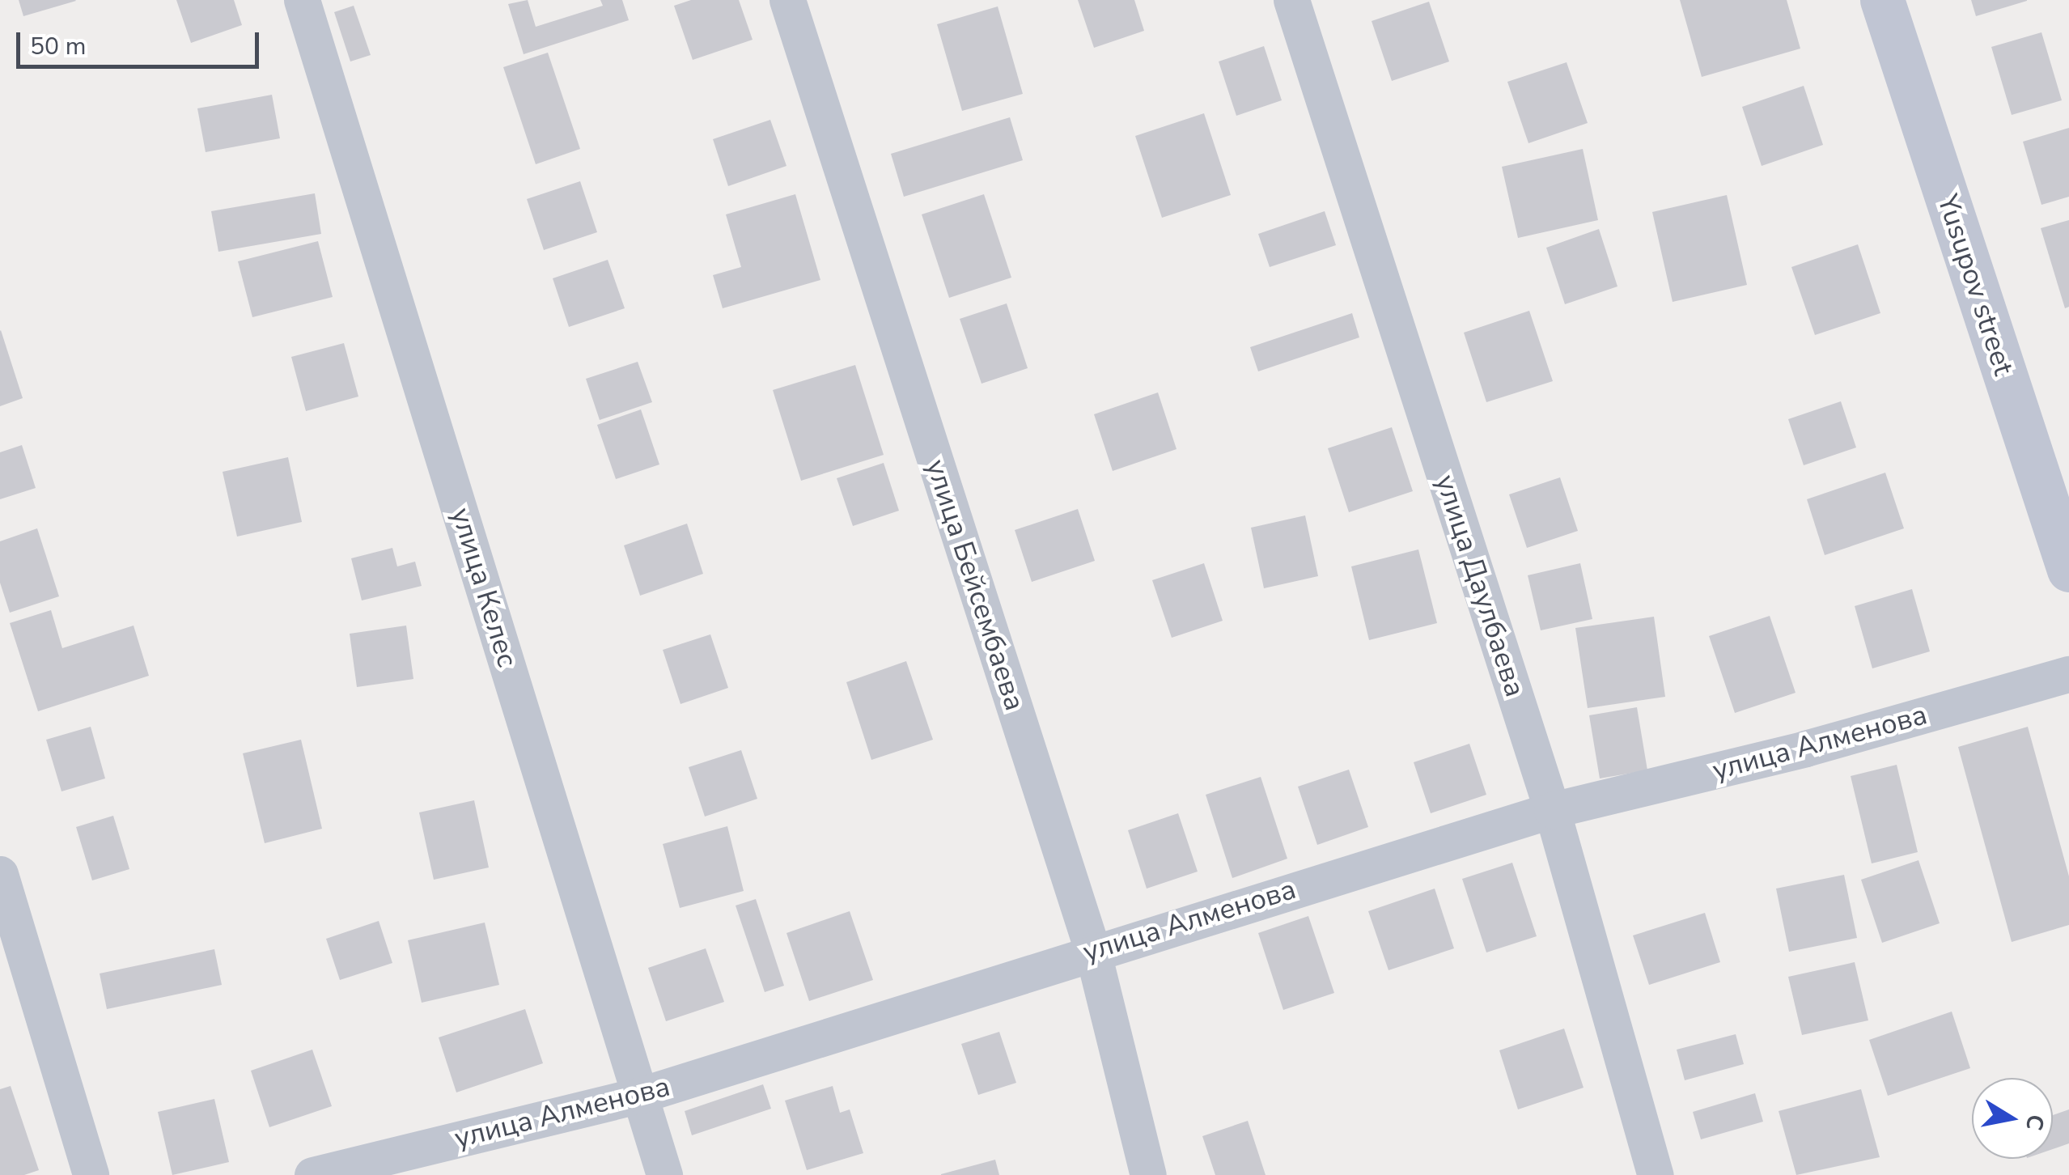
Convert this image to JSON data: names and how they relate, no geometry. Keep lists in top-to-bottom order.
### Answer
{
  "streets": {
    "street": [
      "Yusupov street",
      "улица Бейсембаева",
      "улица Даулбаева",
      "улица Келес",
      "улица Алменова"
    ]
  },
  "crossings": [
    ["улица Бейсембаева", "улица Алменова"],
    ["улица Даулбаева", "улица Алменова"],
    ["улица Келес", "улица Алменова"]
  ],
  "scale_bar": "50 m",
  "north": "right"
}
